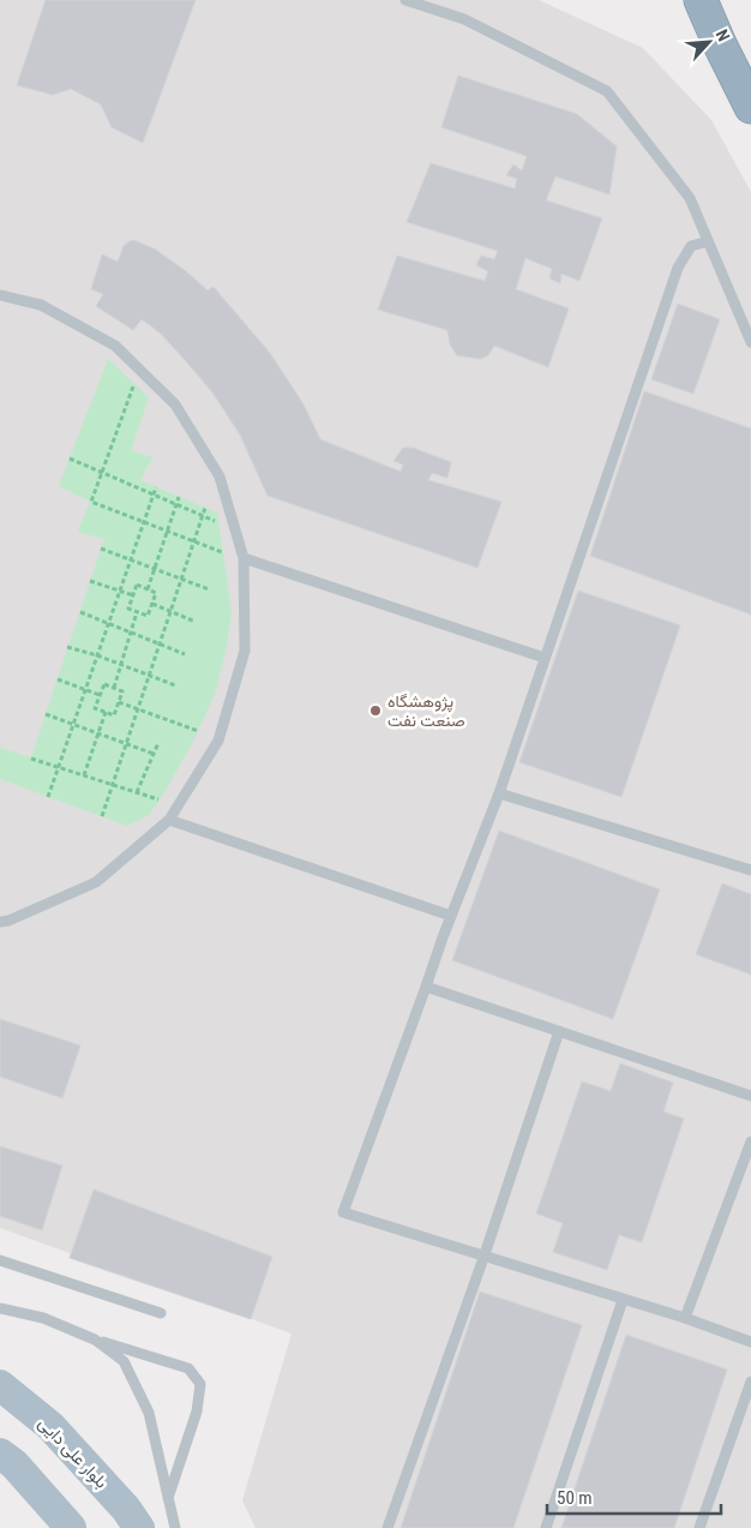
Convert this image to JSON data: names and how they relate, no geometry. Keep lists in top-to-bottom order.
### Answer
{
  "streets": {
    "main road": ["بلوار علی دایی"]
  },
  "places": ["پژوهشگاه صنعت نفت"],
  "scale_bar": "50 m",
  "north": "top right"
}
